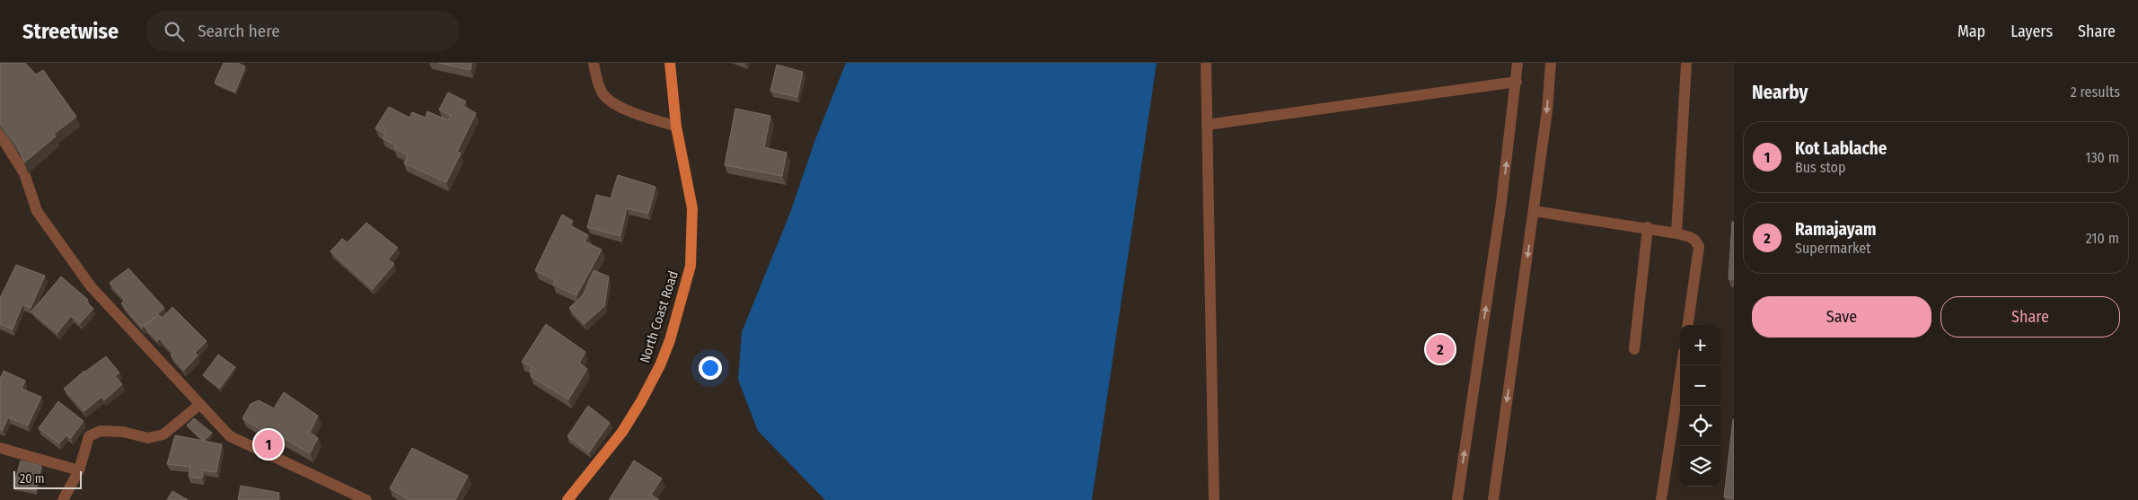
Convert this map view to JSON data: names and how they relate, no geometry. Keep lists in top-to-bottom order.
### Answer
{
  "streets": {
    "main road": ["North Coast Road"]
  },
  "scale_bar": "20 m",
  "page": {
    "header": "Streetwise",
    "search": "Search here",
    "nav": ["Map", "Layers", "Share"],
    "heading": ["Nearby", "2 results"],
    "list": [
      {
        "mark": "1",
        "name": "Kot Lablache",
        "note": "Bus stop",
        "value": "130 m"
      },
      {
        "mark": "2",
        "name": "Ramajayam",
        "note": "Supermarket",
        "value": "210 m"
      }
    ],
    "buttons": ["Save", "Share"],
    "map_buttons": ["+", "−"],
    "pins": ["2", "1"],
    "scale": "20 m"
  }
}
